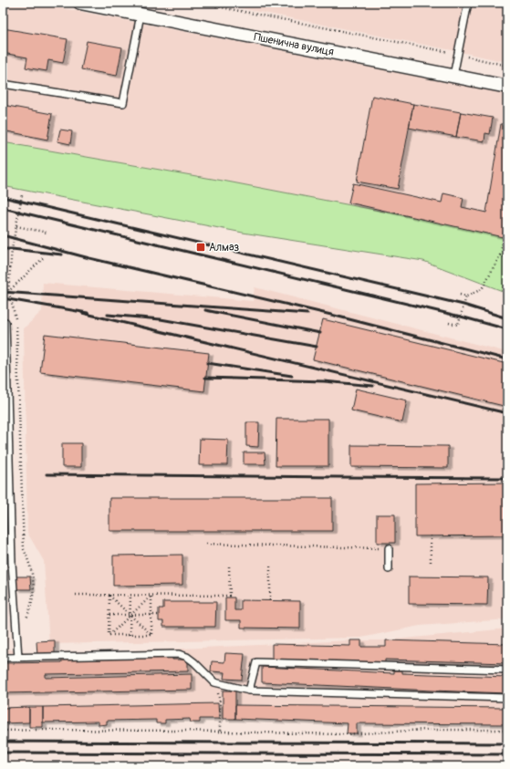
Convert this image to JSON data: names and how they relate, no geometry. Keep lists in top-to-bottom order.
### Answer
{
  "streets": {
    "street": ["Пшенична вулиця"]
  },
  "places": {
    "transit": ["Алмаз"]
  }
}
